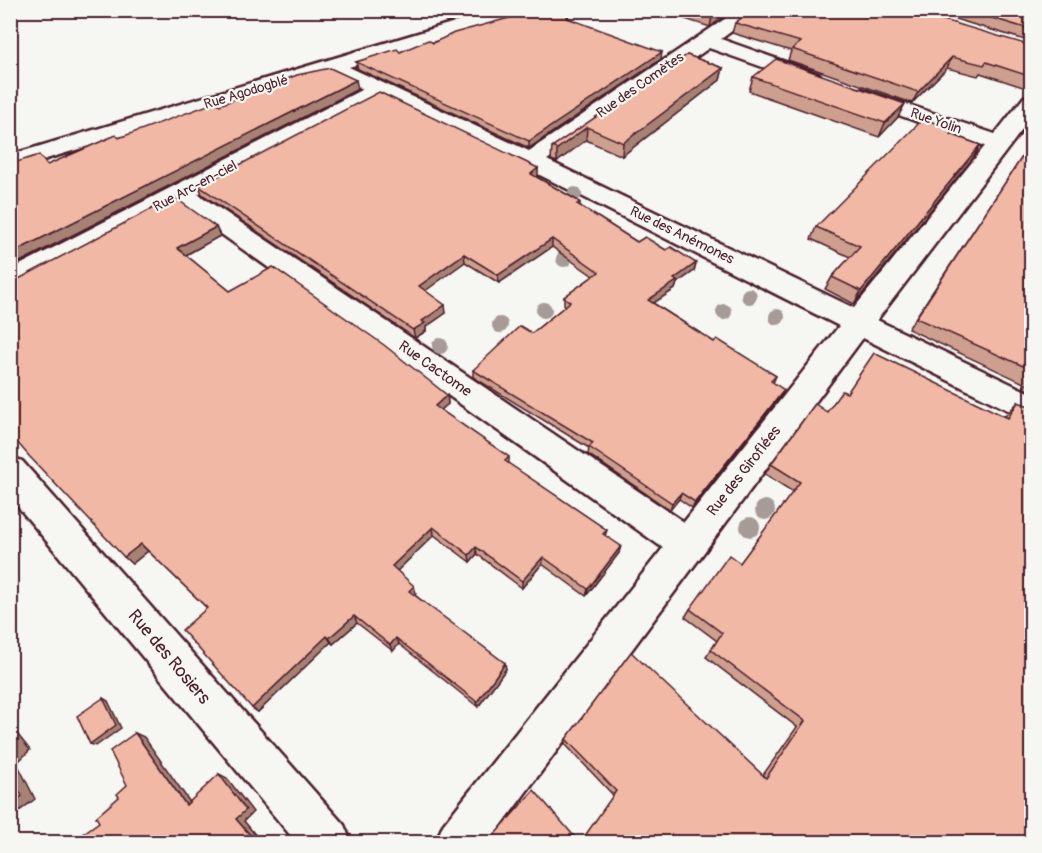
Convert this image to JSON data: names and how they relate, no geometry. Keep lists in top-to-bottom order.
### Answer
{
  "streets": {
    "street": [
      "Rue des Comètes",
      "Rue Agodogblé",
      "Rue Yolin",
      "Rue Arc-en-ciel",
      "Rue des Anémones",
      "Rue Cactome",
      "Rue des Giroflées",
      "Rue des Rosiers"
    ]
  },
  "crossings": [
    ["Rue des Comètes", "Rue Yolin"],
    ["Rue des Comètes", "Rue des Anémones"],
    ["Rue Agodogblé", "Rue des Anémones"],
    ["Rue Yolin", "Rue des Giroflées"],
    ["Rue Arc-en-ciel", "Rue des Anémones"],
    ["Rue Arc-en-ciel", "Rue Cactome"],
    ["Rue des Anémones", "Rue des Giroflées"],
    ["Rue Cactome", "Rue des Giroflées"]
  ]
}
